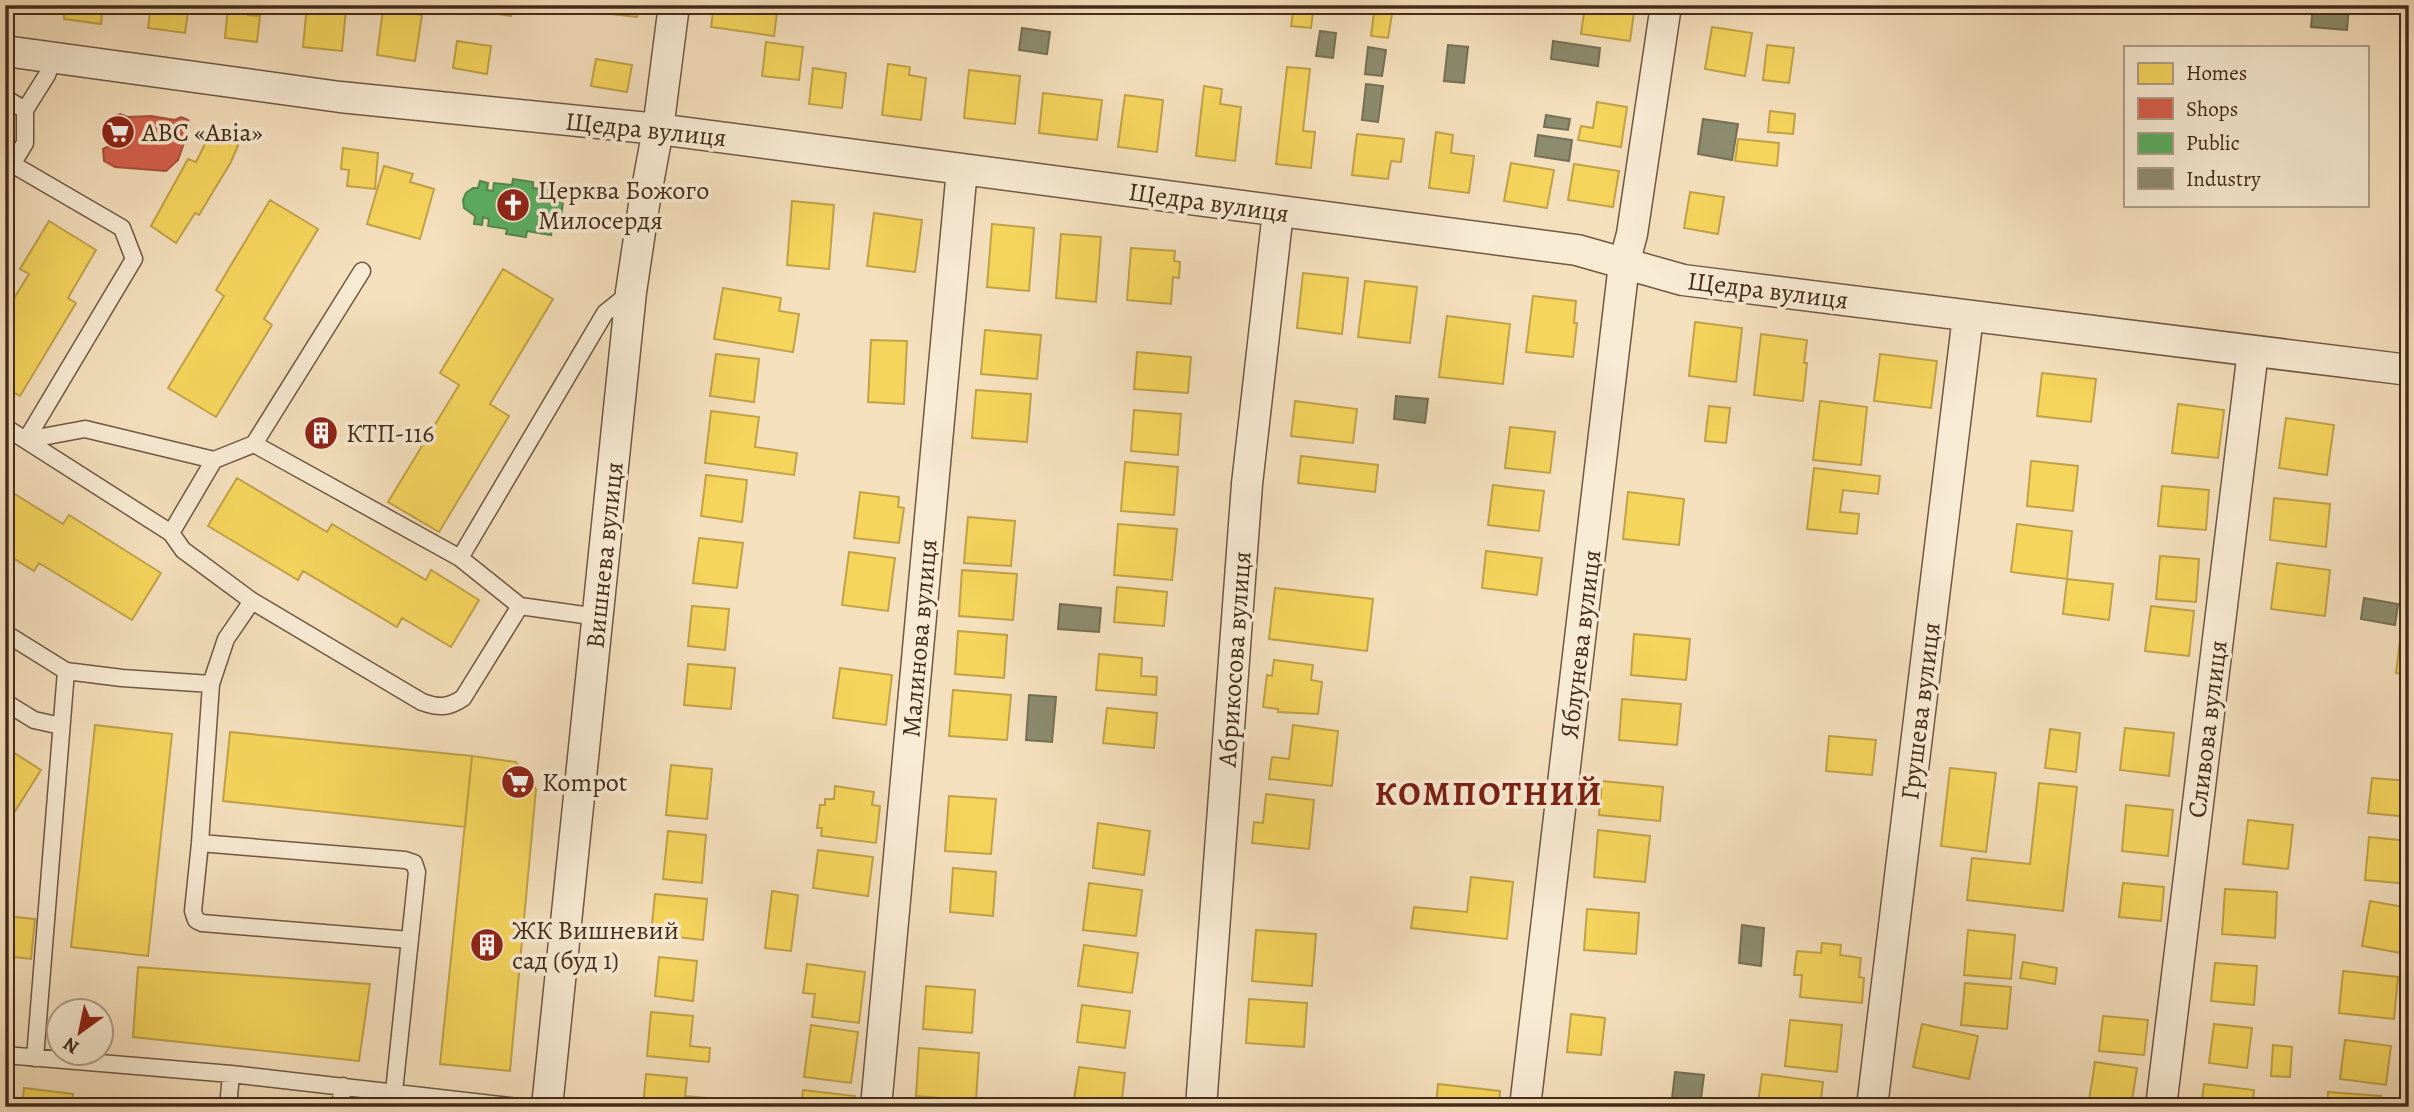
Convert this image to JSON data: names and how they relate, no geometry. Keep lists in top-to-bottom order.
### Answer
{
  "streets": {
    "street": [
      "Щедра вулиця",
      "Вишнева вулиця",
      "Малинова вулиця",
      "Яблунева вулиця",
      "Абрикосова вулиця",
      "Грушева вулиця",
      "Сливова вулиця"
    ]
  },
  "crossings": [
    ["Щедра вулиця", "Вишнева вулиця"],
    ["Щедра вулиця", "Малинова вулиця"],
    ["Щедра вулиця", "Яблунева вулиця"],
    ["Щедра вулиця", "Абрикосова вулиця"],
    ["Щедра вулиця", "Грушева вулиця"],
    ["Щедра вулиця", "Сливова вулиця"]
  ],
  "districts": ["КОМПОТНИЙ"],
  "places": {
    "supermarket": ["ABC «Авіа»", "Kompot"],
    "church": ["Церква Божого Милосердя"],
    "building": ["КТП-116", "ЖК Вишневий сад (буд 1)"]
  },
  "legend": [
    "Homes",
    "Shops",
    "Public",
    "Industry"
  ],
  "north": "bottom left"
}
